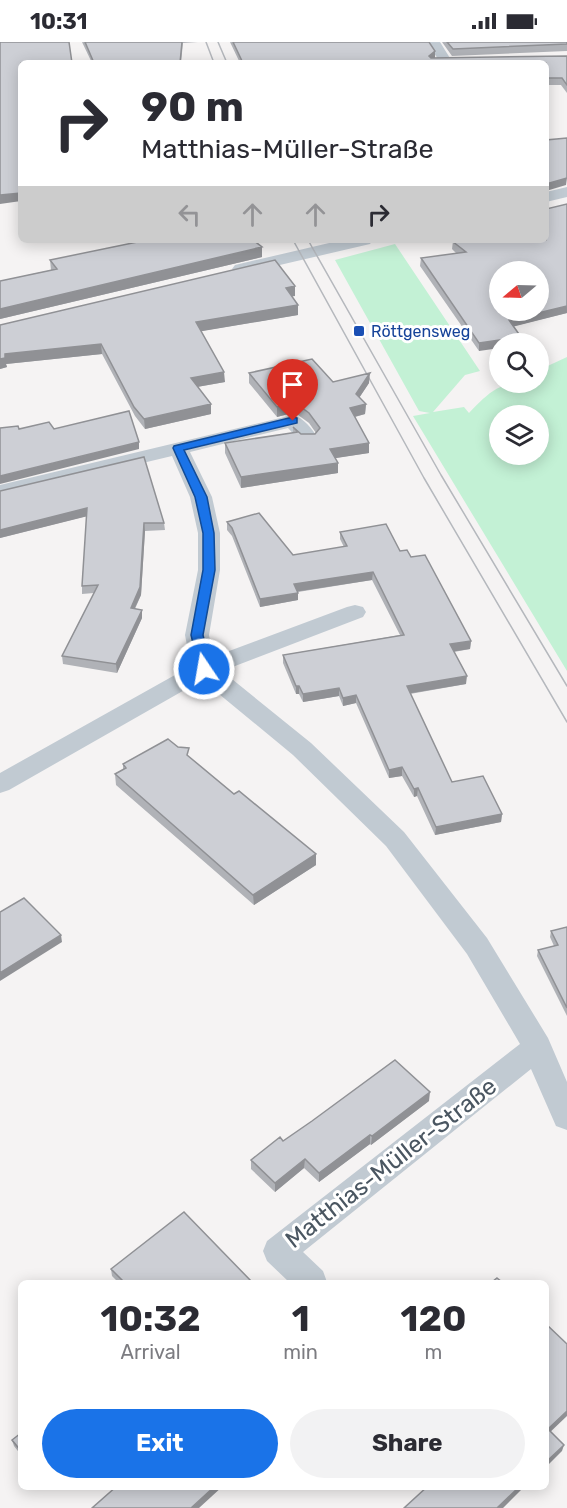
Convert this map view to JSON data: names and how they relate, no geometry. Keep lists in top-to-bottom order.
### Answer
{
  "streets": {
    "street": ["Matthias-Müller-Straße"]
  },
  "places": {
    "transit": ["Röttgensweg"]
  },
  "north": "left",
  "page": {
    "status": "10:31",
    "turn": ["90 m", "Matthias-Müller-Straße"],
    "eta": [
      "10:32",
      "Arrival",
      "1",
      "min",
      "120",
      "m"
    ],
    "buttons": ["Exit", "Share"]
  }
}
